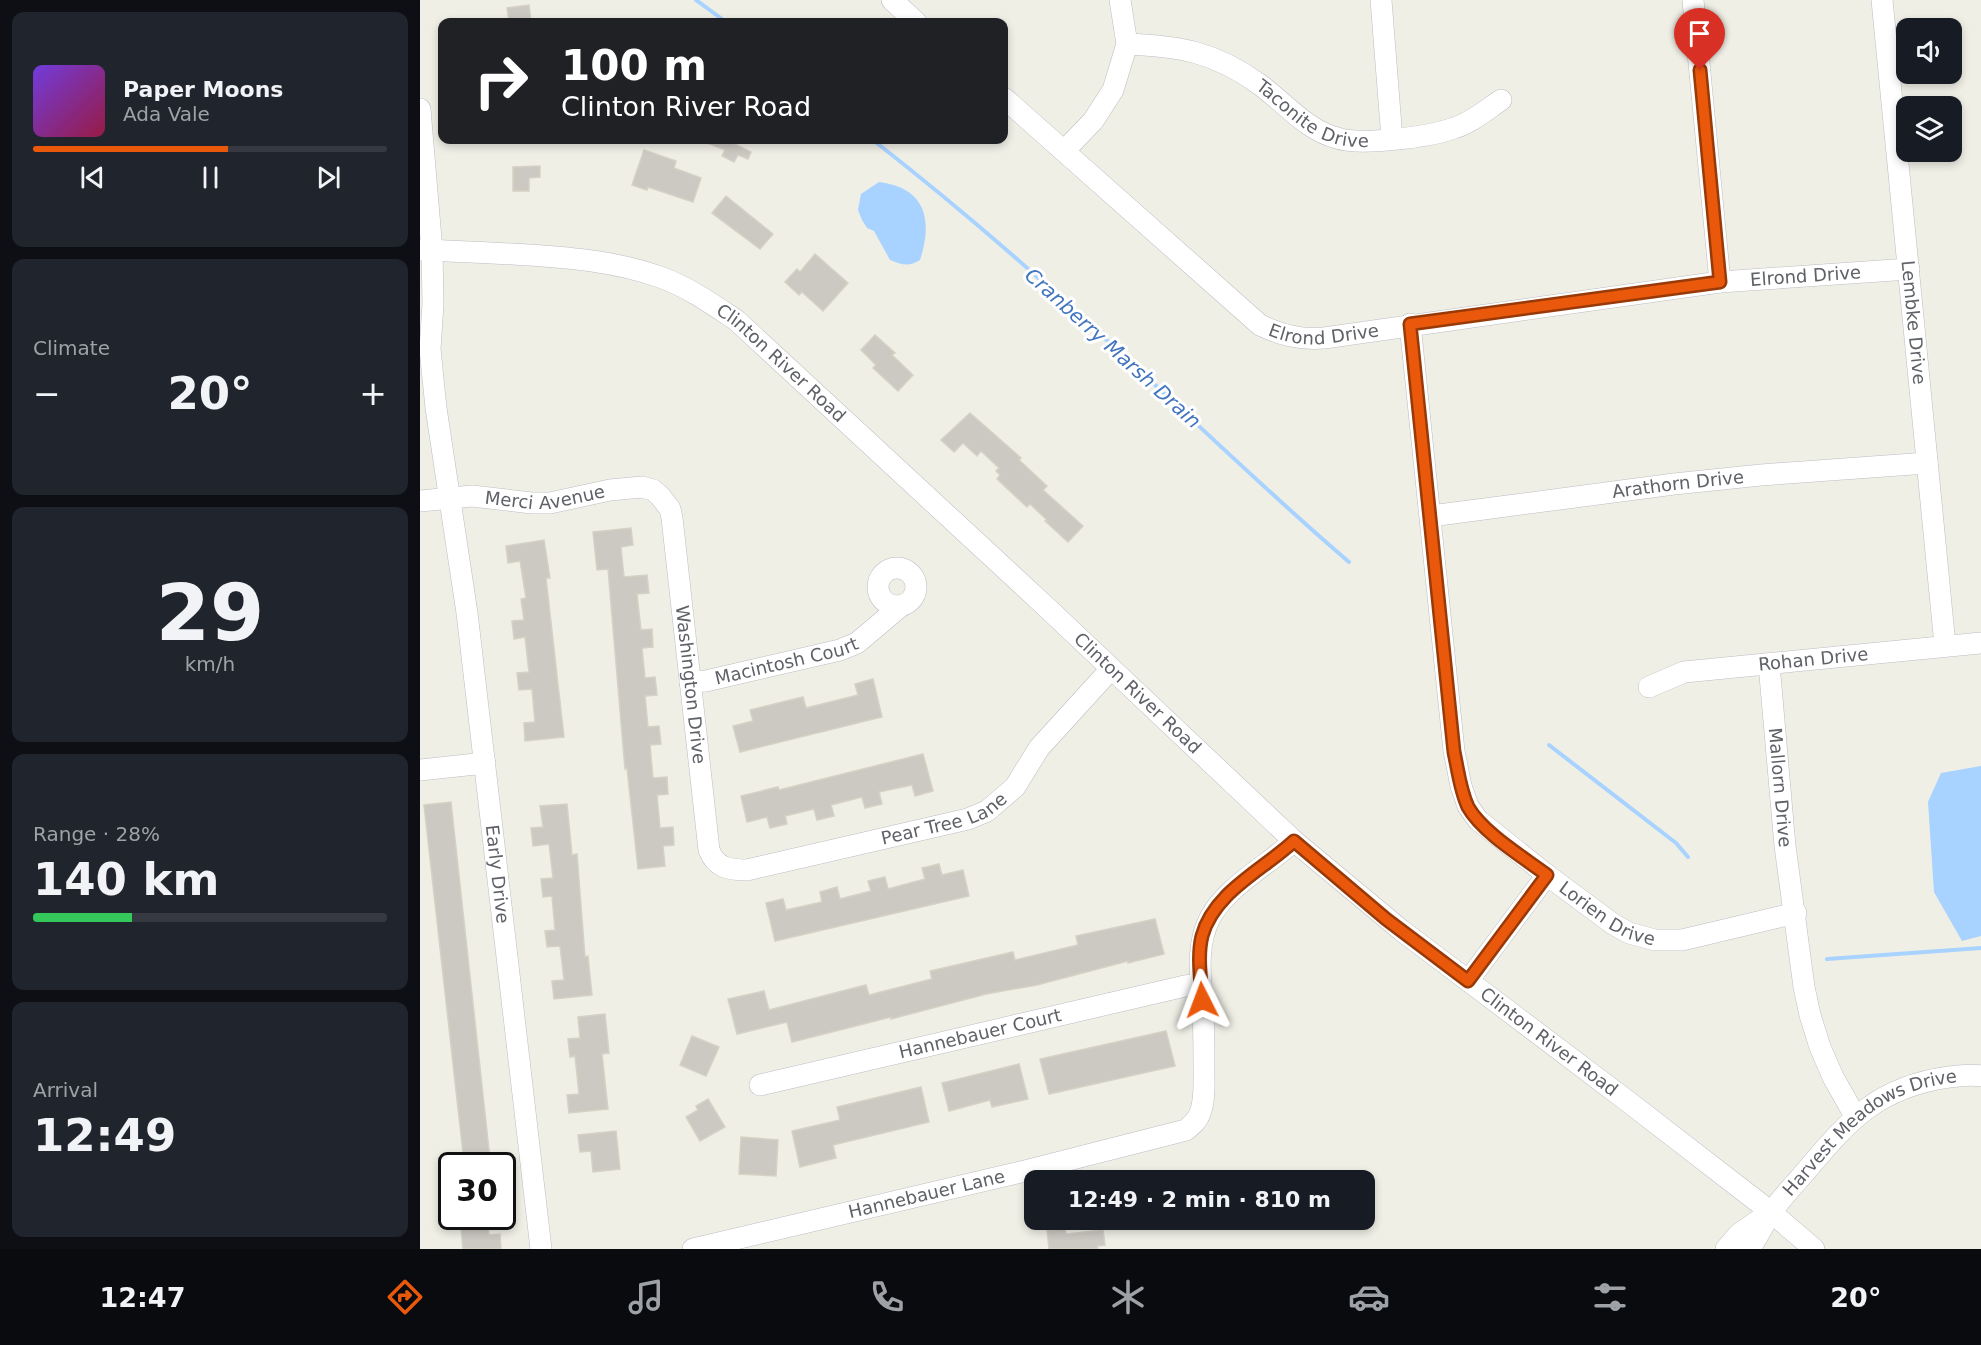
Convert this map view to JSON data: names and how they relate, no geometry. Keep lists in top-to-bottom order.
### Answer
{
  "streets": {
    "street": [
      "Taconite Drive",
      "Elrond Drive",
      "Lembke Drive",
      "Clinton River Road",
      "Arathorn Drive",
      "Merci Avenue",
      "Macintosh Court",
      "Rohan Drive",
      "Washington Drive",
      "Mallorn Drive",
      "Pear Tree Lane",
      "Early Drive",
      "Lorien Drive",
      "Hannebauer Court",
      "Harvest Meadows Drive",
      "Hannebauer Lane"
    ]
  },
  "crossings": [
    ["Elrond Drive", "Lembke Drive"],
    ["Elrond Drive", "Lorien Drive"],
    ["Lembke Drive", "Arathorn Drive"],
    ["Lembke Drive", "Rohan Drive"],
    ["Clinton River Road", "Pear Tree Lane"],
    ["Clinton River Road", "Early Drive"],
    ["Clinton River Road", "Harvest Meadows Drive"],
    ["Clinton River Road", "Hannebauer Lane"],
    ["Arathorn Drive", "Lorien Drive"],
    ["Merci Avenue", "Washington Drive"],
    ["Merci Avenue", "Early Drive"],
    ["Macintosh Court", "Washington Drive"],
    ["Rohan Drive", "Mallorn Drive"],
    ["Washington Drive", "Pear Tree Lane"],
    ["Mallorn Drive", "Lorien Drive"],
    ["Hannebauer Court", "Hannebauer Lane"]
  ],
  "water": ["Cranberry Marsh Drain"],
  "page": {
    "turn": ["100 m", "Clinton River Road"],
    "song": ["Paper Moons", "Ada Vale"],
    "tile": [
      "Climate",
      ["29", "km/h"],
      ["Range · 28%", "140 km"],
      ["Arrival", "12:49"]
    ],
    "heat": ["−", "20°", "+"],
    "limit": "30",
    "trip": "12:49 · 2 min · 810 m",
    "tabs": ["12:47", "20°"]
  }
}
